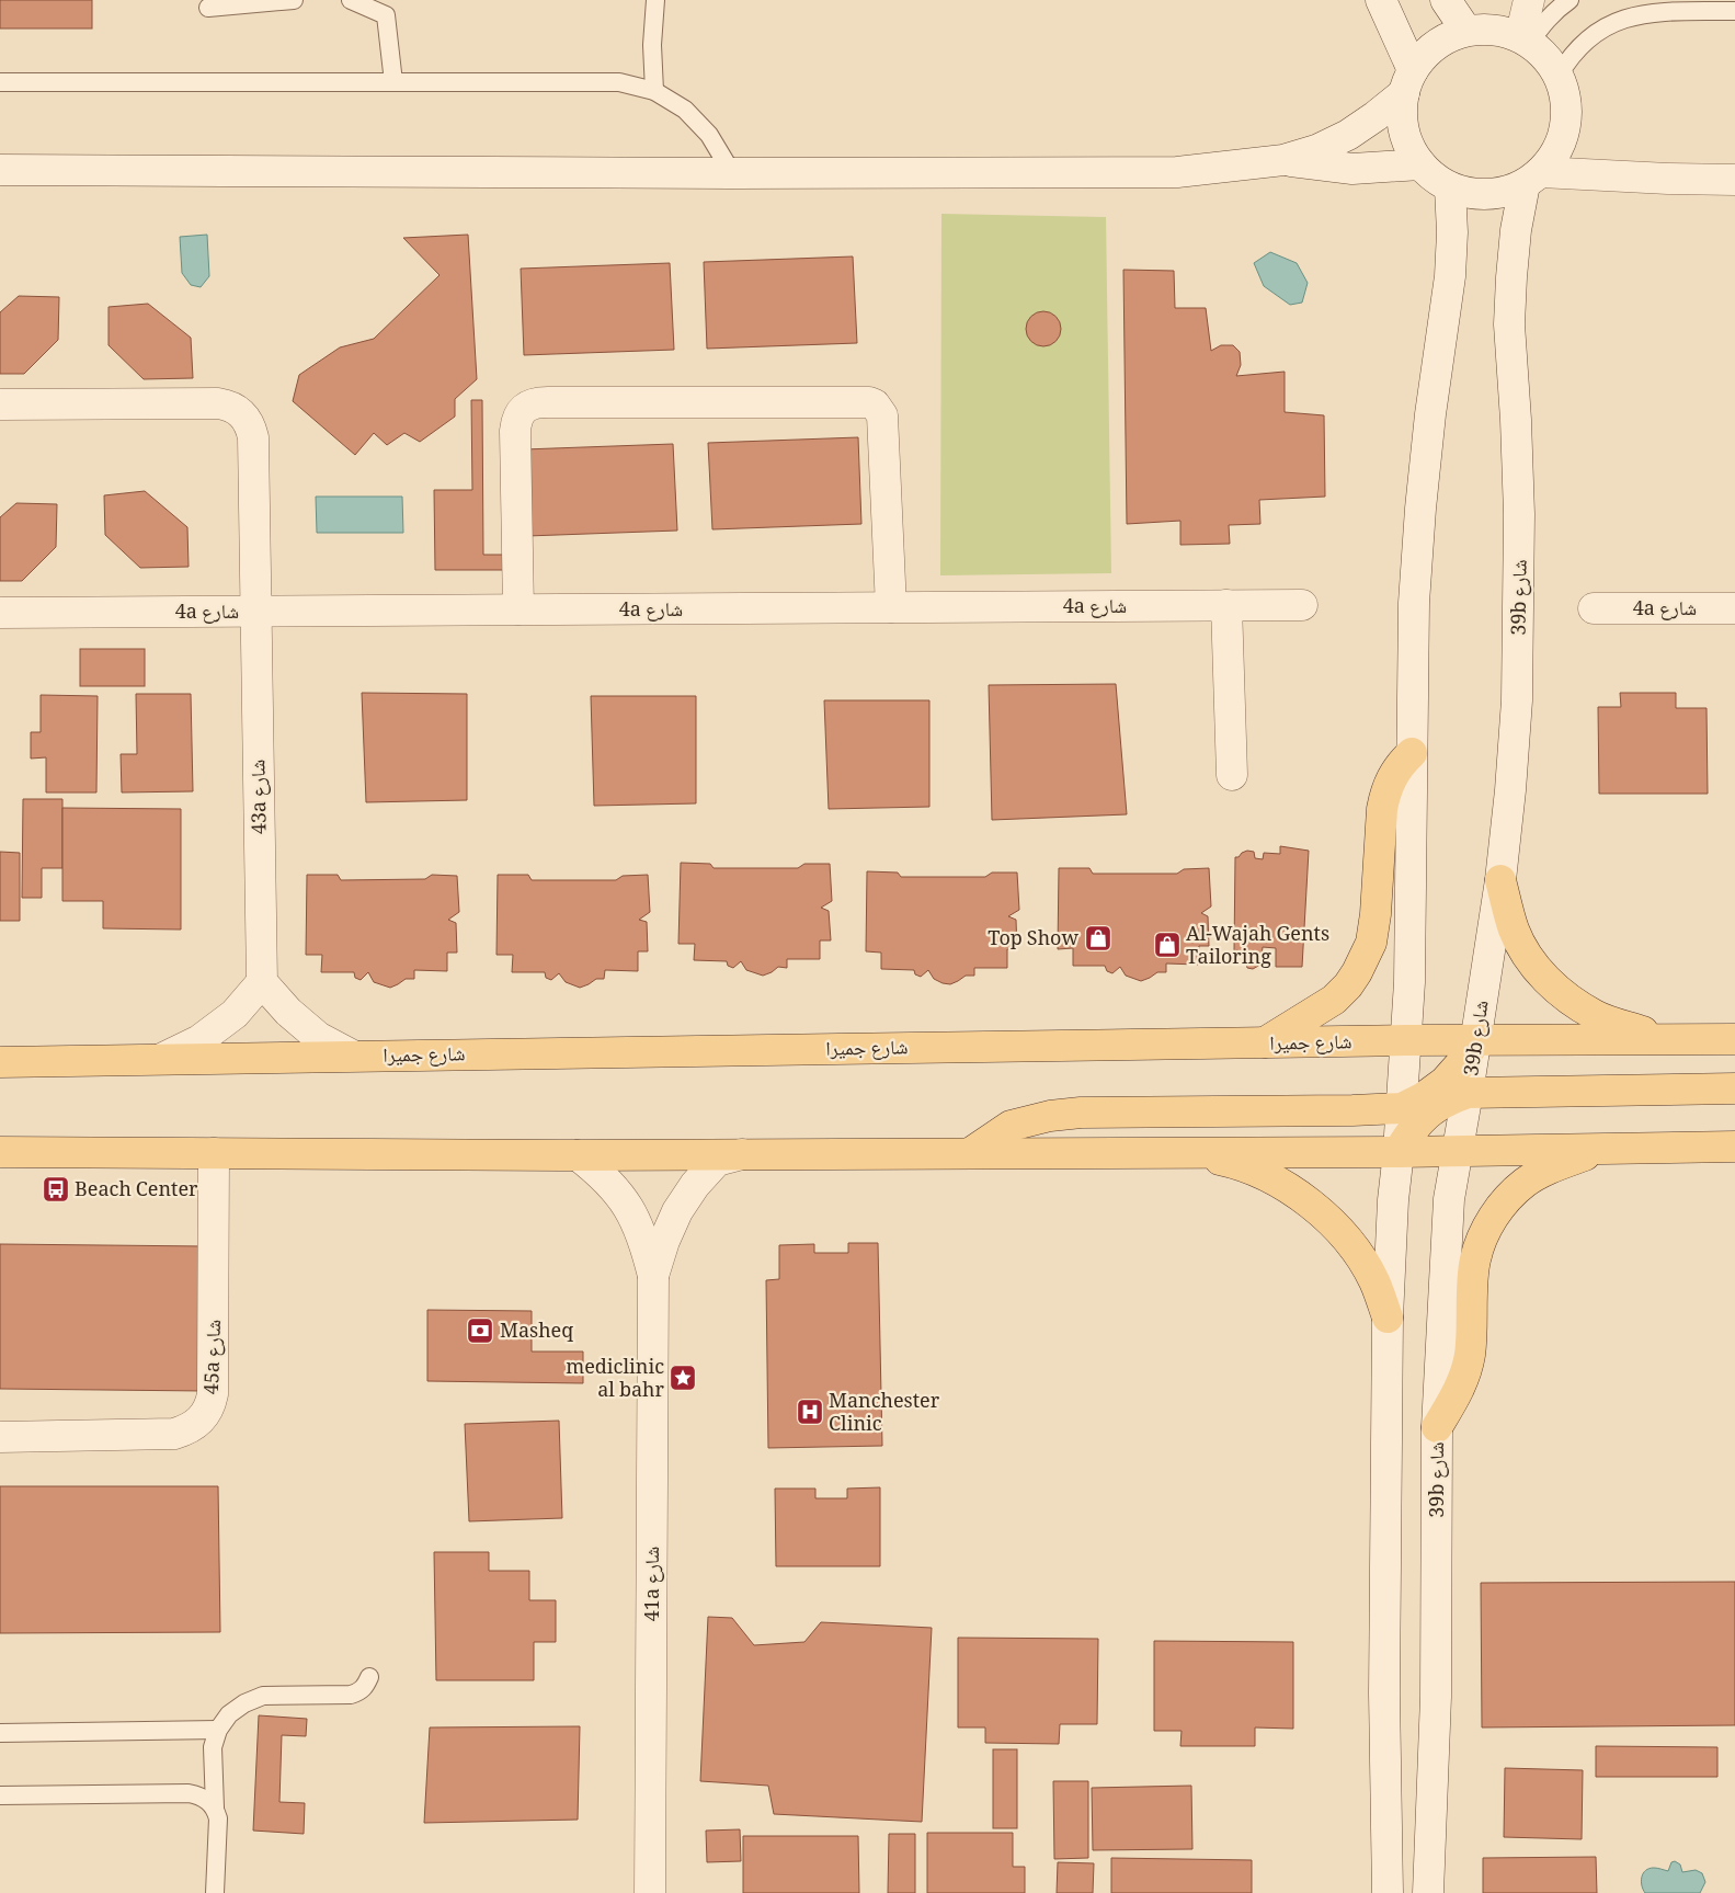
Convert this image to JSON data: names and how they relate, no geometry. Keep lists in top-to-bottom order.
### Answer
{
  "streets": {
    "main road": ["شارع جميرا"],
    "street": [
      "39b شارع",
      "4a شارع",
      "43a شارع",
      "45a شارع",
      "41a شارع"
    ]
  },
  "crossings": [
    ["39b شارع", "شارع جميرا"],
    ["4a شارع", "43a شارع"]
  ],
  "places": {
    "shop": ["Top Show", "Al-Wajah Gents Tailoring"],
    "bus stop": ["Beach Center"],
    "bank": ["Masheq"],
    "place": ["mediclinic al bahr"],
    "hospital": ["Manchester Clinic"]
  }
}
